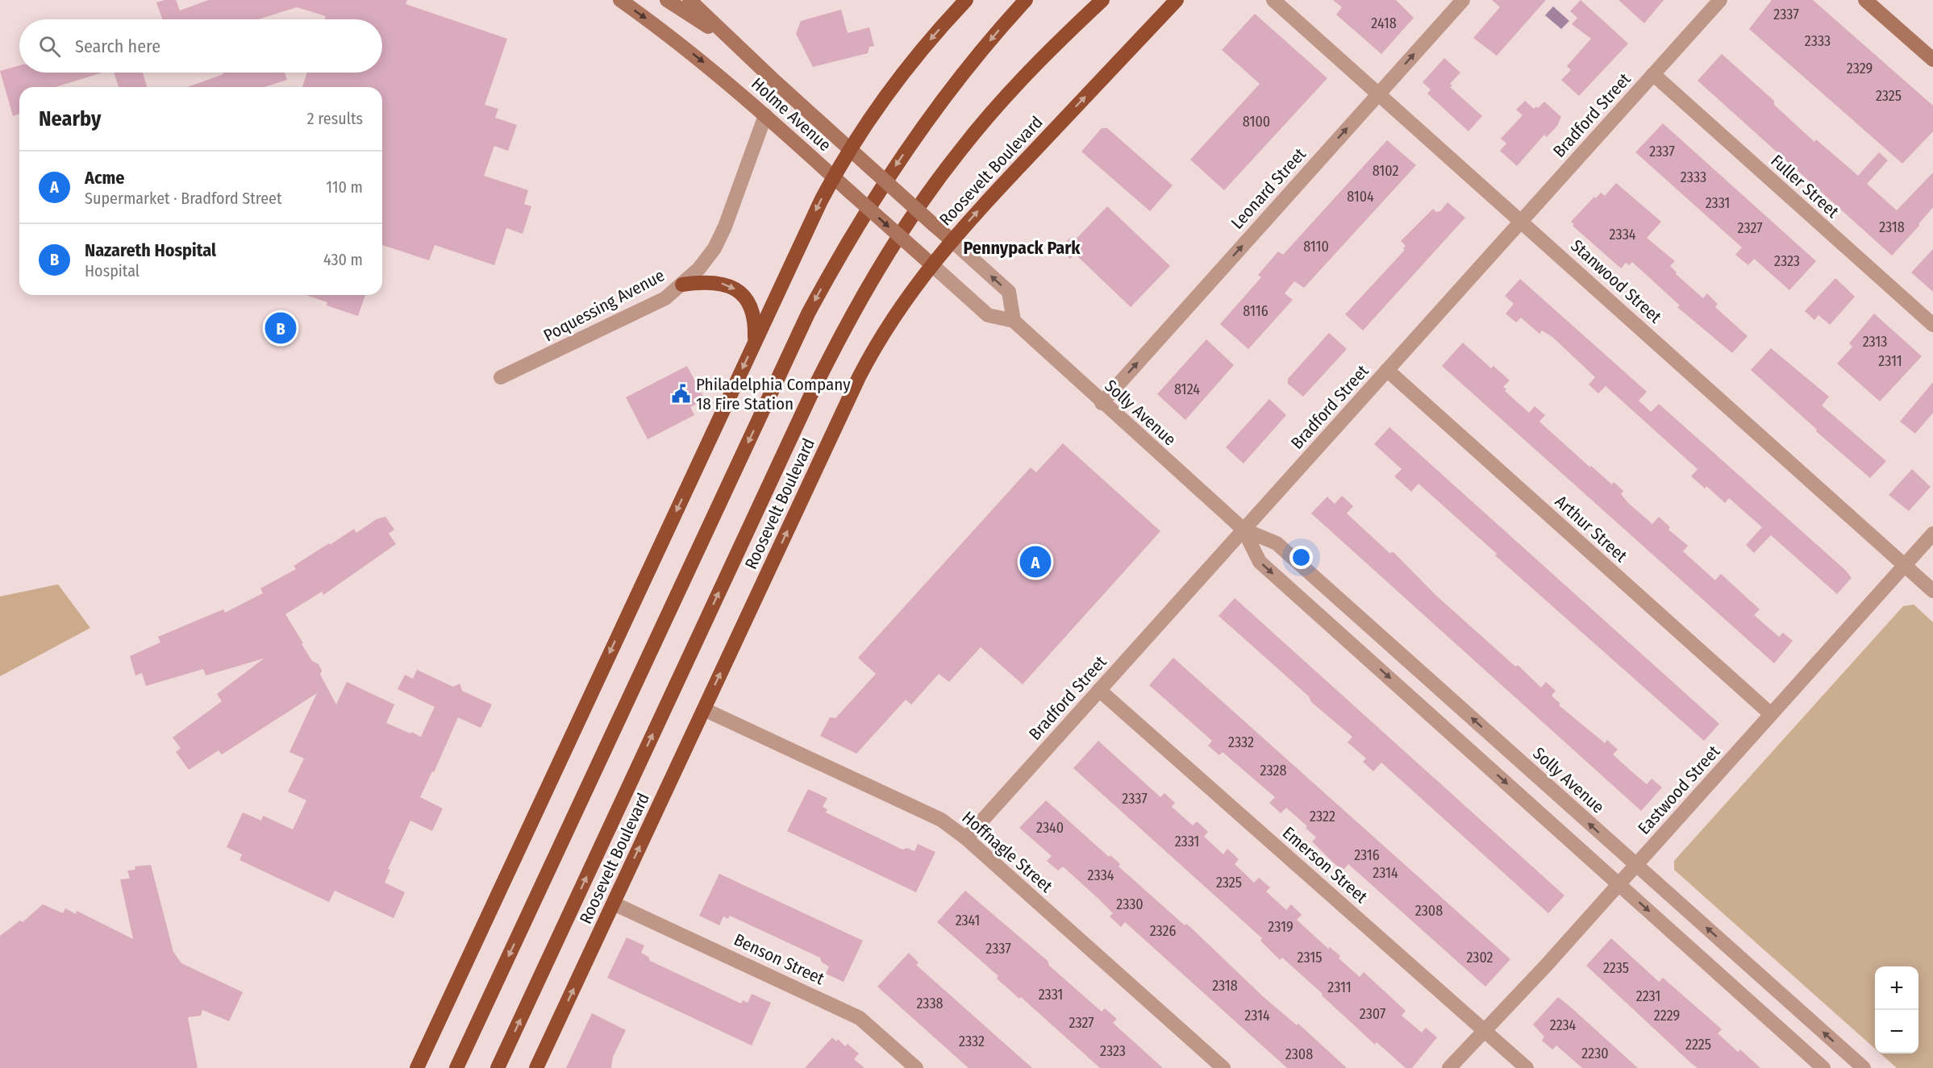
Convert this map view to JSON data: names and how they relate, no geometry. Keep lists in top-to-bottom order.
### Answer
{
  "streets": {
    "highway": ["Roosevelt Boulevard"],
    "main road": ["Holme Avenue"],
    "street": [
      "Bradford Street",
      "Fuller Street",
      "Leonard Street",
      "Stanwood Street",
      "Poquessing Avenue",
      "Solly Avenue",
      "Arthur Street",
      "Eastwood Street",
      "Hoffnagle Street",
      "Emerson Street",
      "Benson Street"
    ]
  },
  "crossings": [
    ["Holme Avenue", "Roosevelt Boulevard"],
    ["Holme Avenue", "Poquessing Avenue"],
    ["Bradford Street", "Fuller Street"],
    ["Bradford Street", "Stanwood Street"],
    ["Bradford Street", "Solly Avenue"],
    ["Bradford Street", "Arthur Street"],
    ["Bradford Street", "Hoffnagle Street"],
    ["Bradford Street", "Emerson Street"],
    ["Roosevelt Boulevard", "Hoffnagle Street"],
    ["Roosevelt Boulevard", "Benson Street"],
    ["Leonard Street", "Stanwood Street"],
    ["Leonard Street", "Solly Avenue"],
    ["Stanwood Street", "Eastwood Street"],
    ["Solly Avenue", "Eastwood Street"],
    ["Arthur Street", "Eastwood Street"],
    ["Eastwood Street", "Emerson Street"]
  ],
  "one_way": ["Leonard Street"],
  "districts": ["Pennypack Park"],
  "places": {
    "public building": ["Philadelphia Company 18 Fire Station"]
  },
  "house_numbers": [
    "2337",
    "2418",
    "2333",
    "2329",
    "2325",
    "8100",
    "2337",
    "8102",
    "2333",
    "8104",
    "2331",
    "2318",
    "2327",
    "2334",
    "8110",
    "2323",
    "8116",
    "2313",
    "2311",
    "8124",
    "2332",
    "2328",
    "2337",
    "2322",
    "2340",
    "2331",
    "2316",
    "2314",
    "2334",
    "2325",
    "2330",
    "2308",
    "2341",
    "2319",
    "2326",
    "2337",
    "2315",
    "2302",
    "2235",
    "2318",
    "2311",
    "2331",
    "2231",
    "2338",
    "2307",
    "2314",
    "2229",
    "2327",
    "2234",
    "2332",
    "2225",
    "2323",
    "2230",
    "2308"
  ],
  "page": {
    "search": "Search here",
    "heading": ["Nearby", "2 results"],
    "list": [
      {
        "mark": "A",
        "name": "Acme",
        "note": "Supermarket · Bradford Street",
        "value": "110 m"
      },
      {
        "mark": "B",
        "name": "Nazareth Hospital",
        "note": "Hospital",
        "value": "430 m"
      }
    ],
    "pins": ["B", "A"],
    "map_buttons": ["+", "−"]
  }
}
